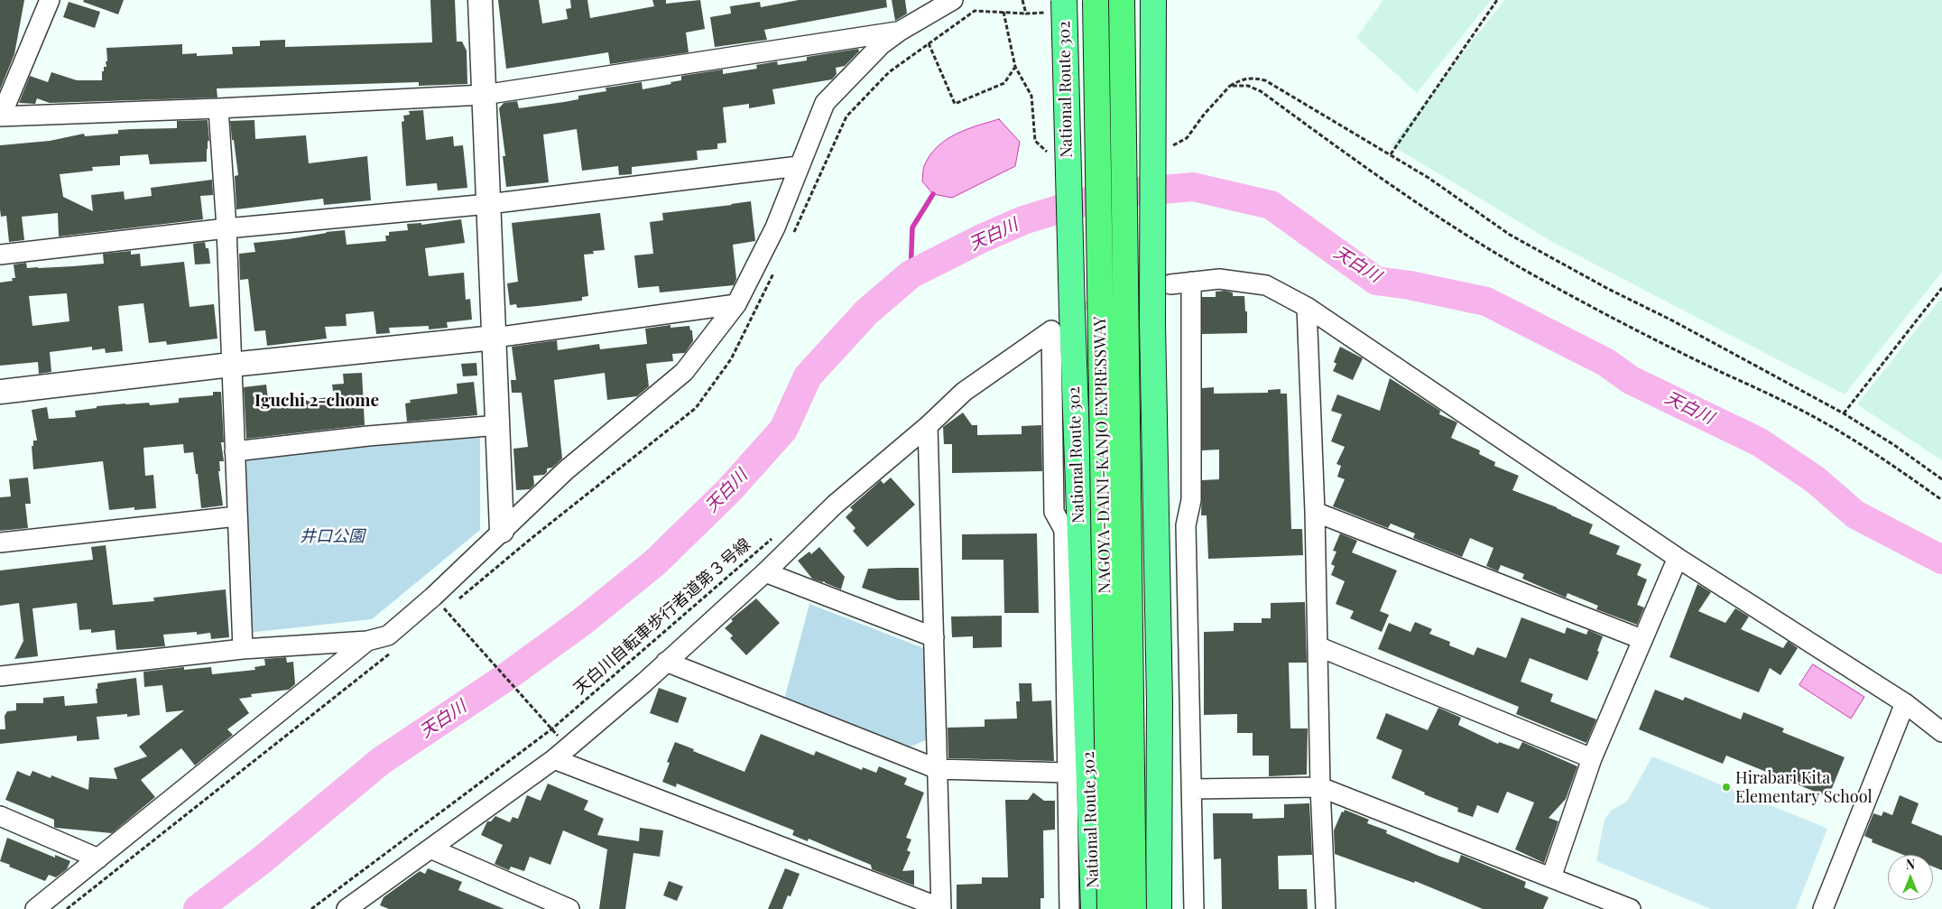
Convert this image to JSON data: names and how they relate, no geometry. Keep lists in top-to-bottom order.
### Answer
{
  "streets": {
    "highway": ["National Route 302", "NAGOYA-DAINI-KANJO EXPRESSWAY"],
    "path": ["天白川自転車歩行者道第３号線"]
  },
  "districts": ["Iguchi 2-chome"],
  "water": ["天白川"],
  "parks": ["井口公園"],
  "places": ["Hirabari Kita Elementary School"],
  "north": "top"
}
